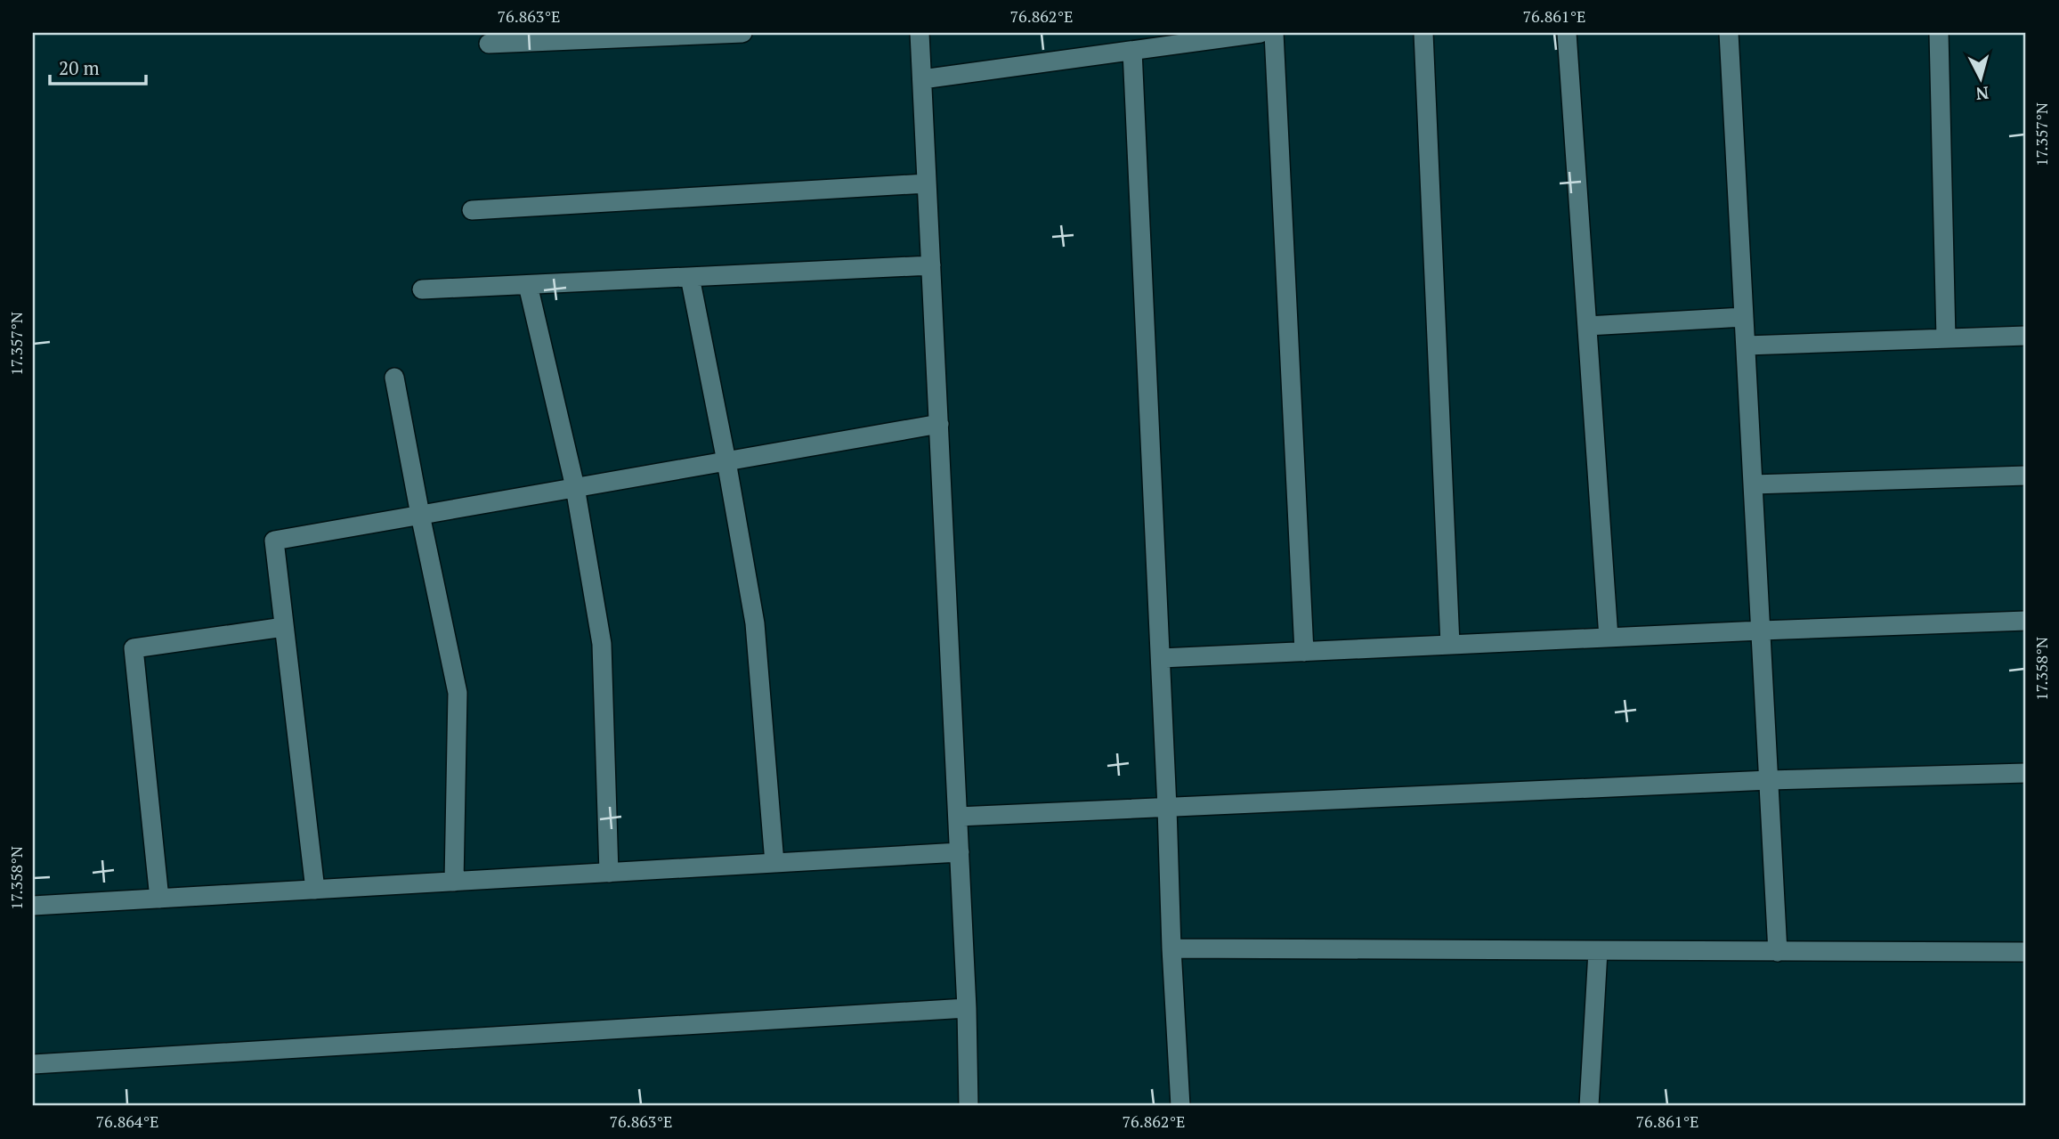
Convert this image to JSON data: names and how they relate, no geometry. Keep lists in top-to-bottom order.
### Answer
{
  "scale_bar": "20 m",
  "north": "bottom",
  "coordinates": [
    "76.863°E",
    "76.862°E",
    "76.861°E",
    "17.357°N",
    "17.358°N",
    "76.864°E"
  ]
}
